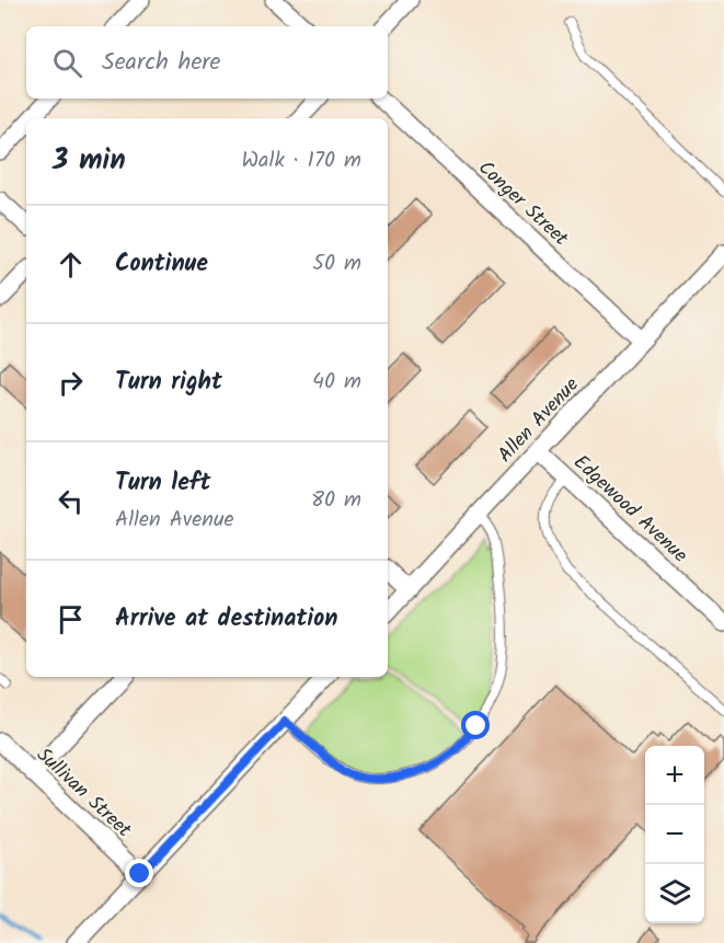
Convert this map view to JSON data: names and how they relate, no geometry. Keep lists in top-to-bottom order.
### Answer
{
  "streets": {
    "street": [
      "Conger Street",
      "Allen Avenue",
      "Edgewood Avenue",
      "Sullivan Street"
    ]
  },
  "crossings": [
    ["Conger Street", "Allen Avenue"],
    ["Allen Avenue", "Edgewood Avenue"]
  ],
  "page": {
    "search": "Search here",
    "heading": ["3 min", "Walk · 170 m"],
    "list": [
      ["Continue", "50 m"],
      ["Turn right", "40 m"],
      ["Turn left", "Allen Avenue", "80 m"],
      "Arrive at destination"
    ],
    "map_buttons": ["+", "−"]
  }
}
